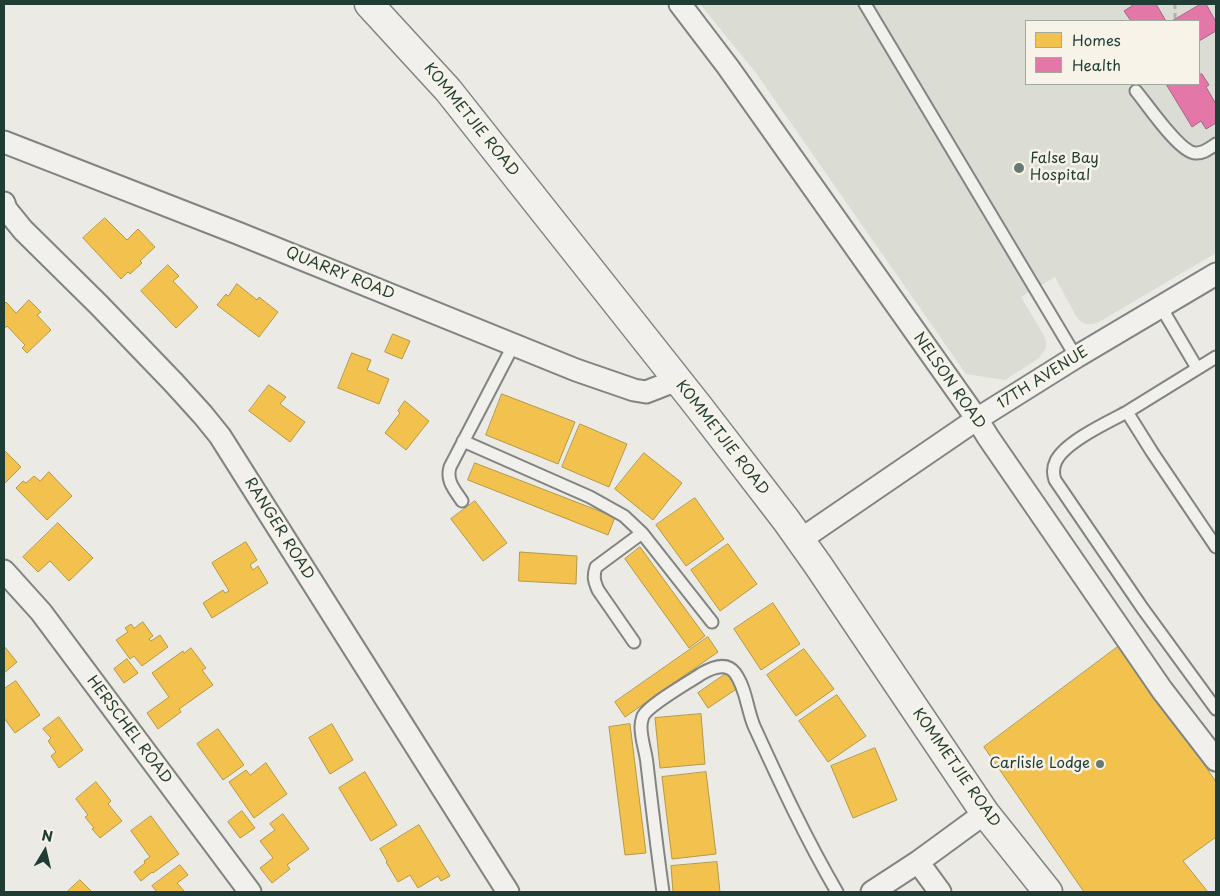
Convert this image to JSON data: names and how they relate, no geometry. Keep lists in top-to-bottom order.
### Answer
{
  "streets": {
    "main road": ["KOMMETJIE ROAD"],
    "street": [
      "QUARRY ROAD",
      "17TH AVENUE",
      "NELSON ROAD",
      "RANGER ROAD",
      "HERSCHEL ROAD"
    ]
  },
  "crossings": [
    ["KOMMETJIE ROAD", "QUARRY ROAD"],
    ["KOMMETJIE ROAD", "17TH AVENUE"],
    ["17TH AVENUE", "NELSON ROAD"]
  ],
  "places": ["False Bay Hospital", "Carlisle Lodge"],
  "legend": ["Homes", "Health"],
  "north": "top"
}
